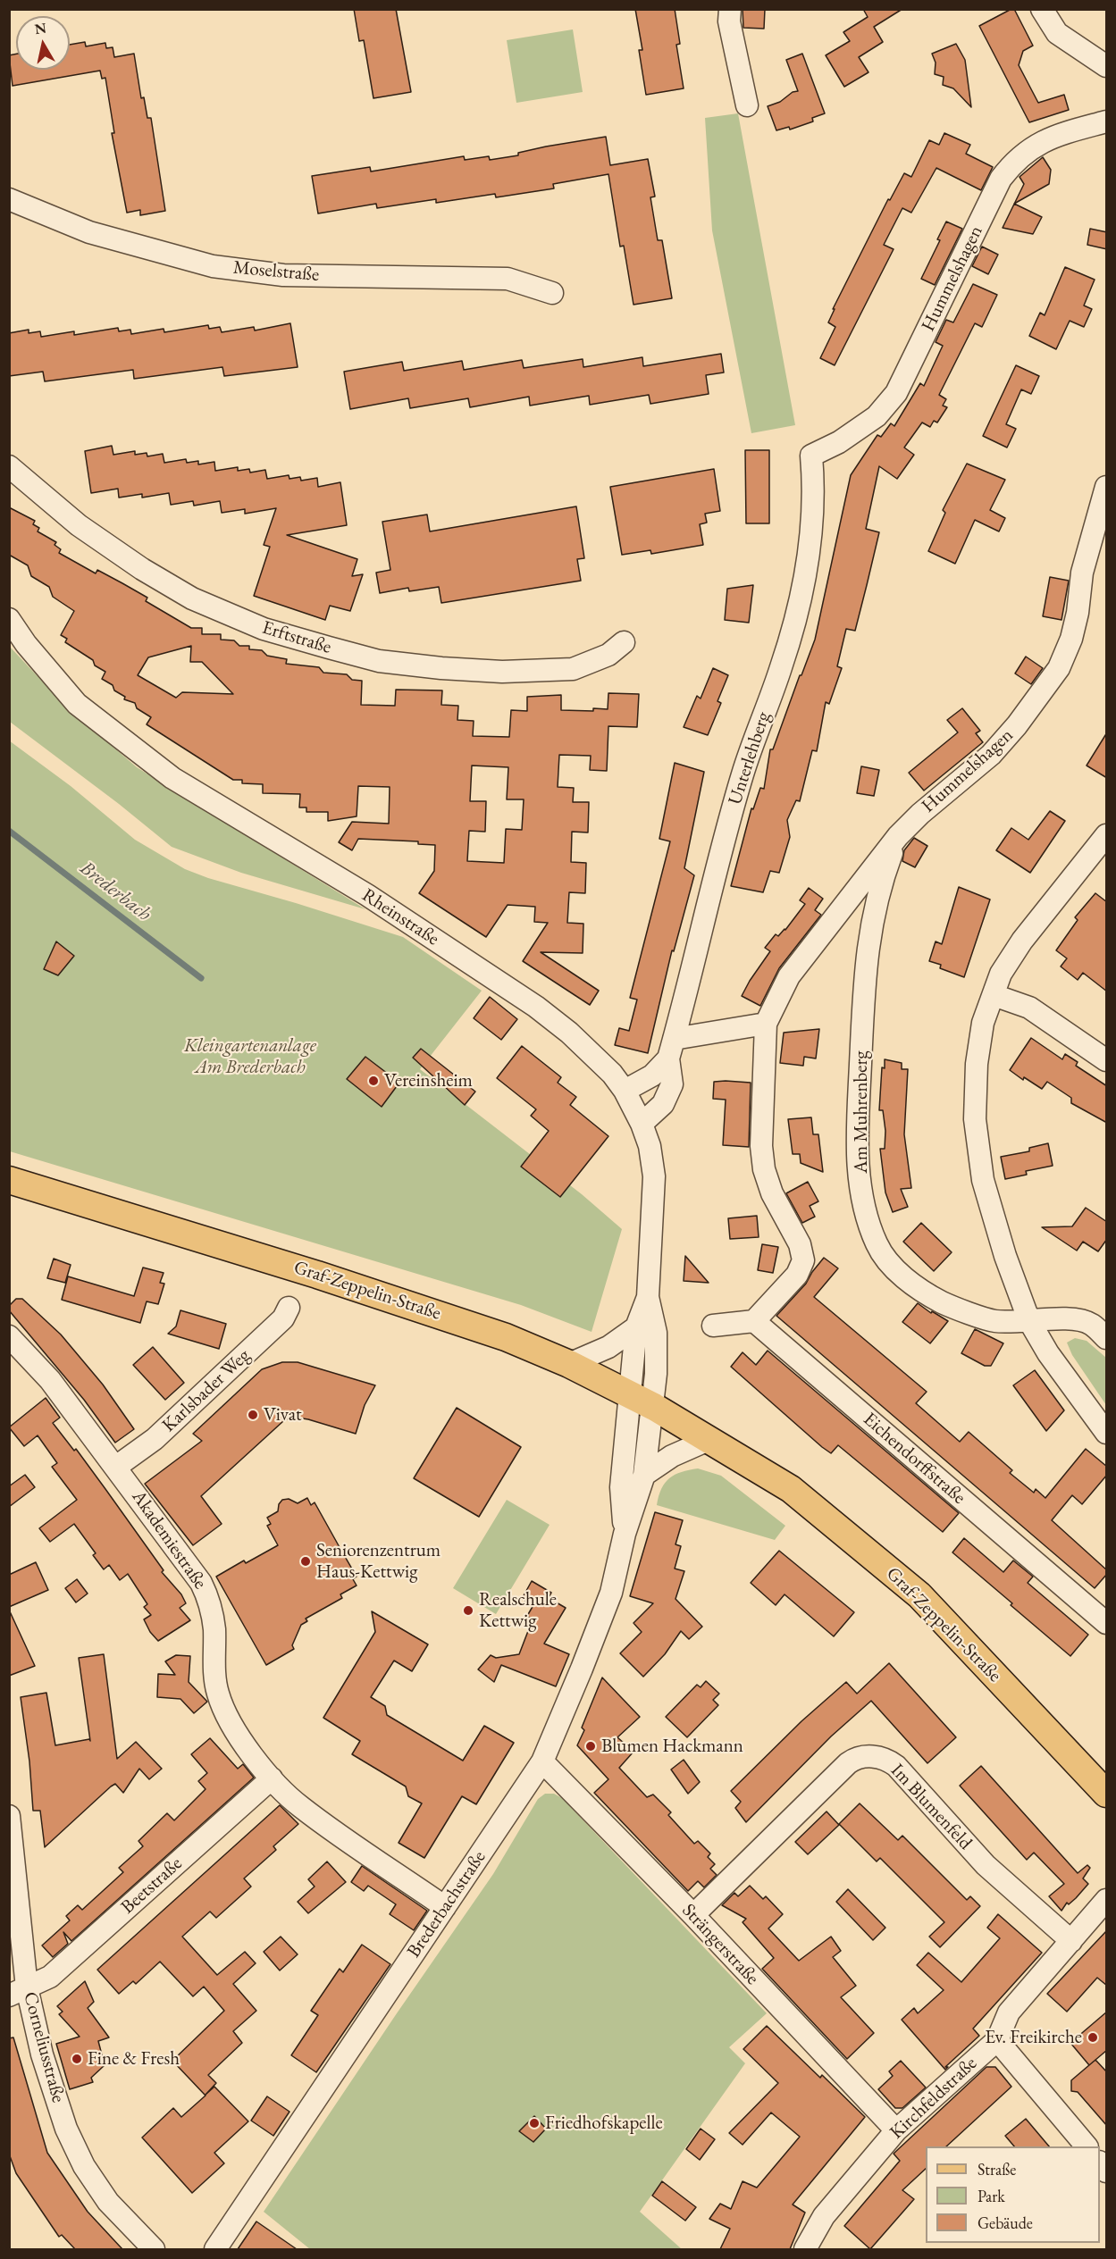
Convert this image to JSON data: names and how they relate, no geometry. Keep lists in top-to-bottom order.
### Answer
{
  "streets": {
    "main road": ["Graf-Zeppelin-Straße"],
    "street": [
      "Moselstraße",
      "Hummelshagen",
      "Erftstraße",
      "Unterlehberg",
      "Rheinstraße",
      "Am Muhrenberg",
      "Karlsbader Weg",
      "Eichendorffstraße",
      "Akademiestraße",
      "Im Blumenfeld",
      "Beetstraße",
      "Brederbachstraße",
      "Strängerstraße",
      "Corneliusstraße",
      "Kirchfeldstraße"
    ]
  },
  "crossings": [
    ["Hummelshagen", "Unterlehberg"],
    ["Hummelshagen", "Am Muhrenberg"],
    ["Hummelshagen", "Eichendorffstraße"],
    ["Unterlehberg", "Rheinstraße"],
    ["Rheinstraße", "Graf-Zeppelin-Straße"],
    ["Rheinstraße", "Brederbachstraße"],
    ["Graf-Zeppelin-Straße", "Brederbachstraße"],
    ["Karlsbader Weg", "Akademiestraße"],
    ["Akademiestraße", "Beetstraße"],
    ["Akademiestraße", "Brederbachstraße"],
    ["Im Blumenfeld", "Strängerstraße"],
    ["Im Blumenfeld", "Kirchfeldstraße"],
    ["Beetstraße", "Corneliusstraße"],
    ["Brederbachstraße", "Strängerstraße"],
    ["Strängerstraße", "Kirchfeldstraße"]
  ],
  "water": ["Brederbach"],
  "parks": ["Kleingartenanlage Am Brederbach"],
  "places": [
    "Vereinsheim",
    "Vivat",
    "Seniorenzentrum Haus-Kettwig",
    "Realschule Kettwig",
    "Blumen Hackmann",
    "Ev. Freikirche",
    "Fine & Fresh",
    "Friedhofskapelle"
  ],
  "legend": ["Straße", "Park", "Gebäude"],
  "north": "top"
}
